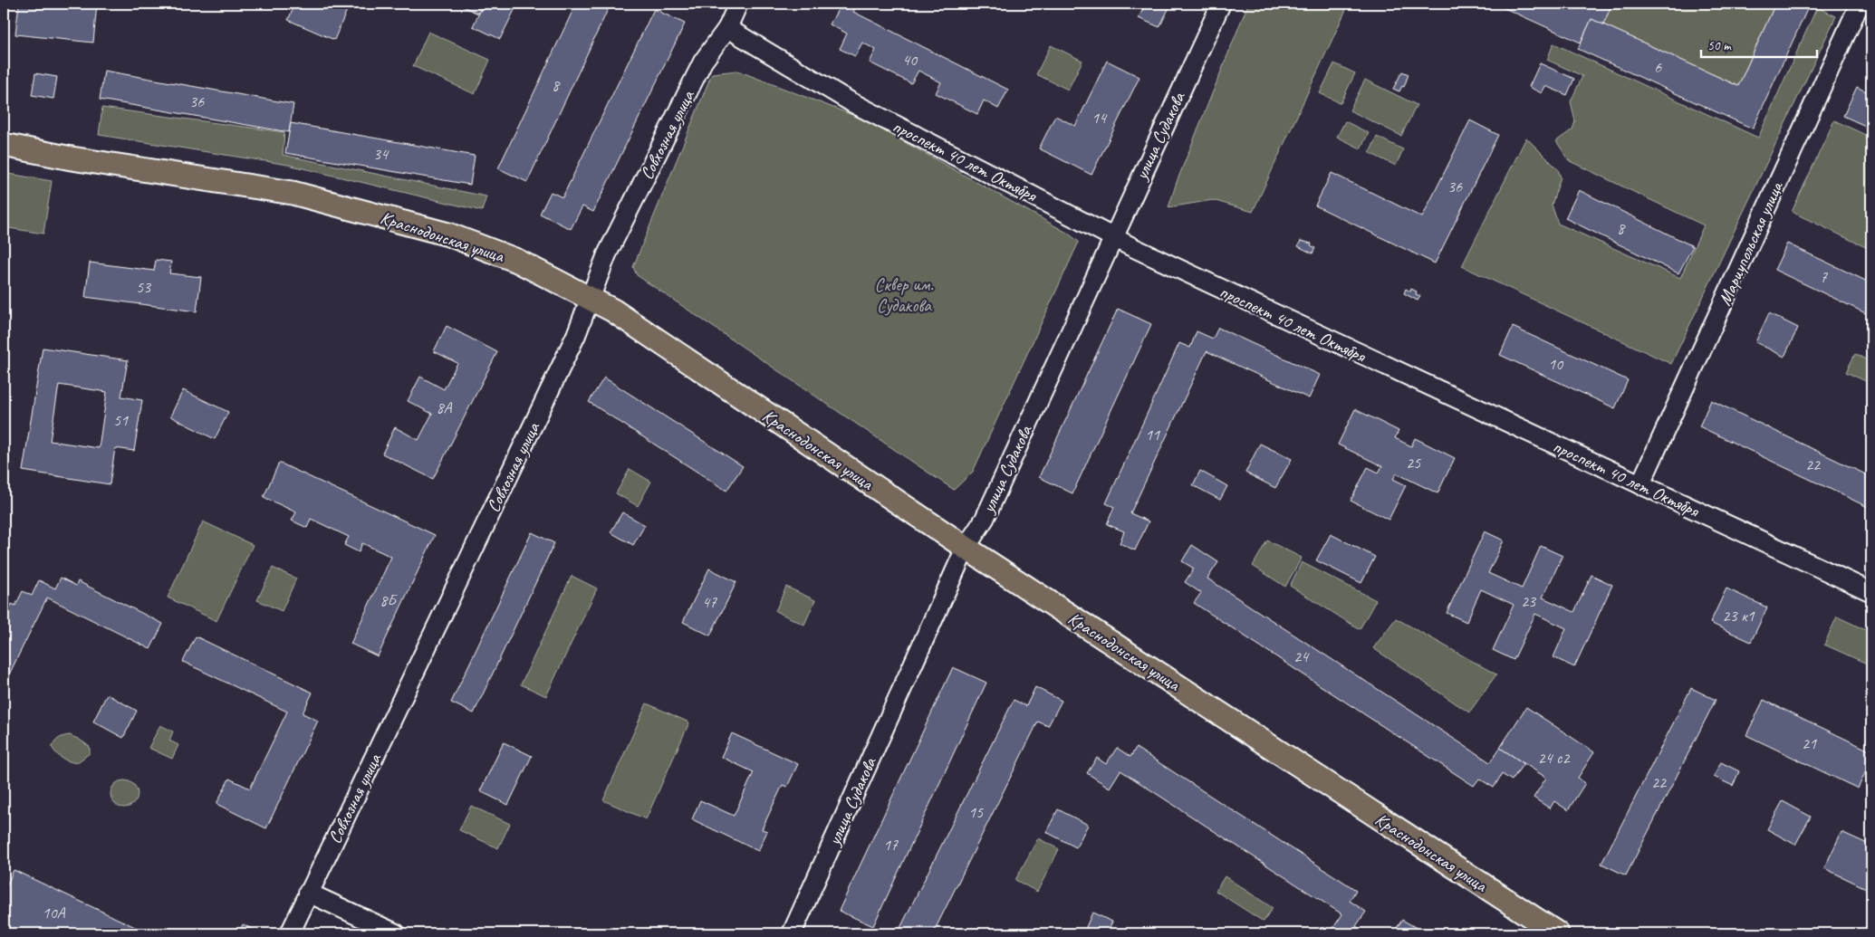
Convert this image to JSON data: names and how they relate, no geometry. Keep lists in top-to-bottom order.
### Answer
{
  "streets": {
    "main road": ["Краснодонская улица"],
    "street": [
      "Совхозная улица",
      "улица Судакова",
      "проспект 40 лет Октября",
      "Мариупольская улица"
    ]
  },
  "crossings": [
    ["Совхозная улица", "проспект 40 лет Октября"],
    ["Совхозная улица", "Краснодонская улица"],
    ["улица Судакова", "проспект 40 лет Октября"],
    ["улица Судакова", "Краснодонская улица"],
    ["проспект 40 лет Октября", "Мариупольская улица"]
  ],
  "parks": ["Сквер им. Судакова"],
  "house_numbers": [
    "40",
    "6",
    "8",
    "36",
    "14",
    "34",
    "36",
    "8",
    "7",
    "53",
    "10",
    "8А",
    "51",
    "11",
    "25",
    "22",
    "8Б",
    "23",
    "47",
    "23 к1",
    "24",
    "21",
    "24 с2",
    "22",
    "15",
    "17",
    "10А"
  ],
  "scale_bar": "50 m"
}
